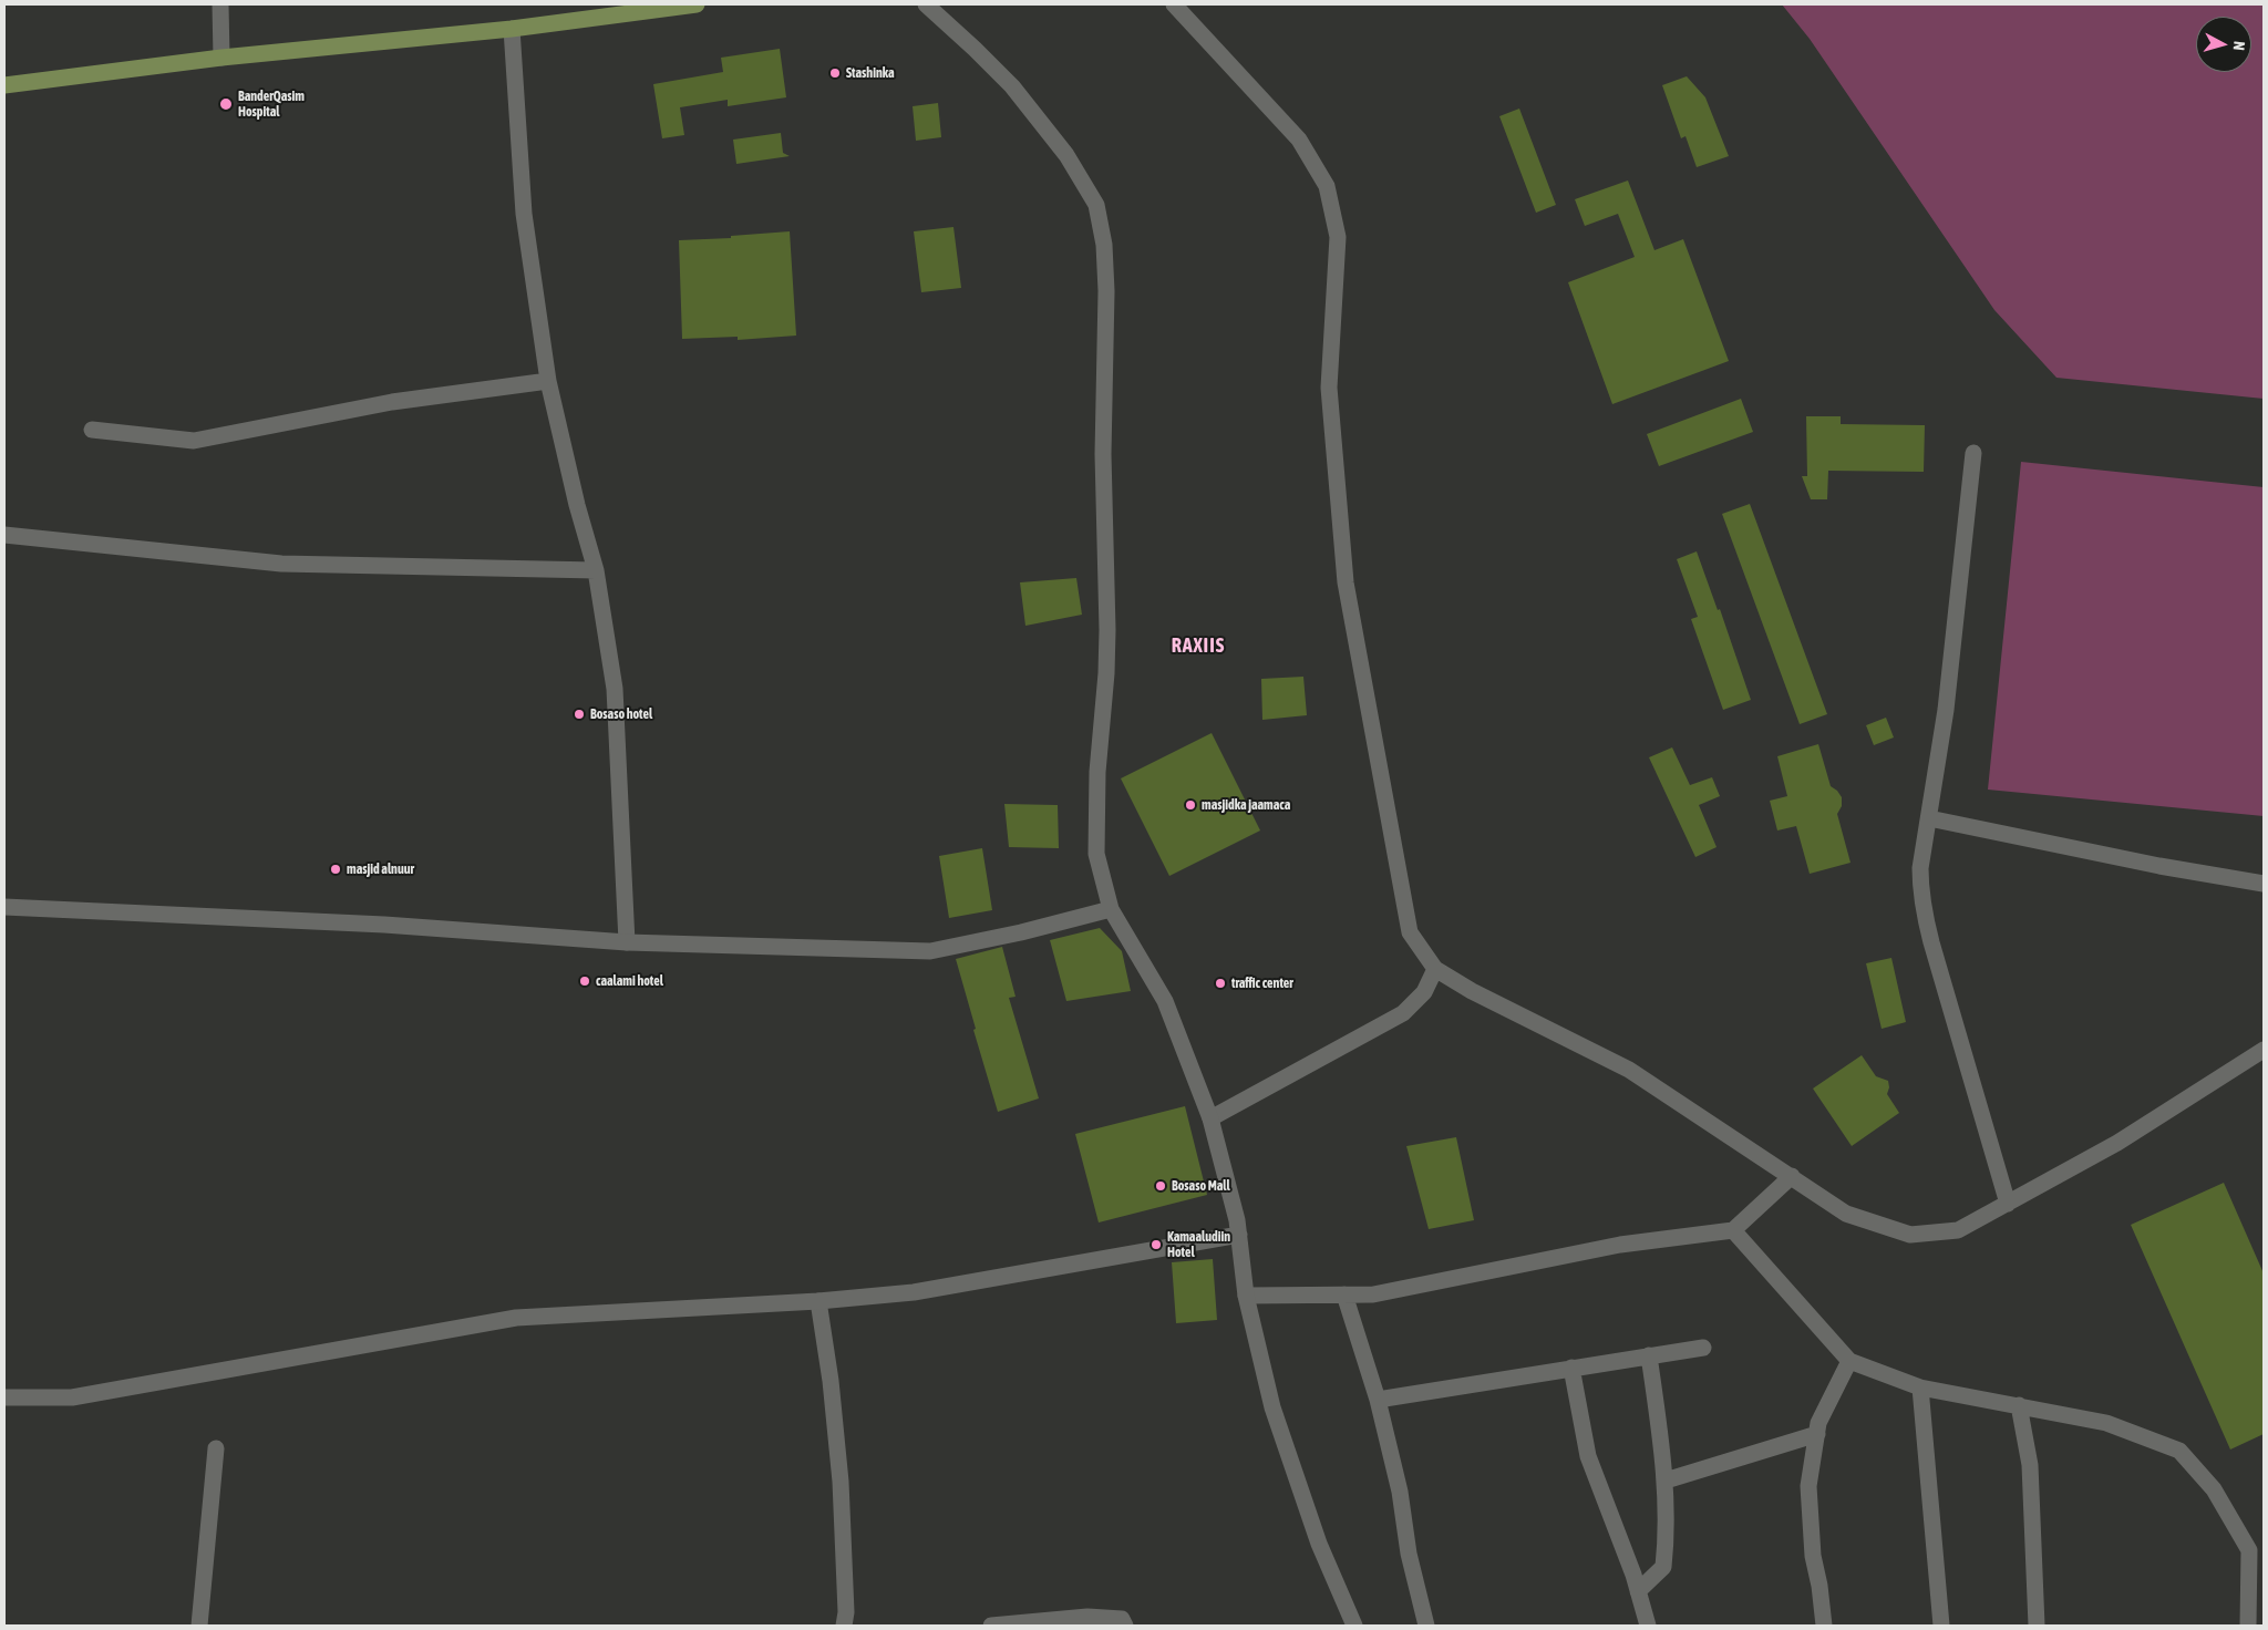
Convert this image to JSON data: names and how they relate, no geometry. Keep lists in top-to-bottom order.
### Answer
{
  "districts": ["RAXIIS"],
  "places": [
    "Stashinka",
    "BanderQasim Hospital",
    "Bosaso hotel",
    "masjidka jaamaca",
    "masjid alnuur",
    "caalami hotel",
    "traffic center",
    "Bosaso Mall",
    "Kamaaludiin Hotel"
  ],
  "north": "right"
}
